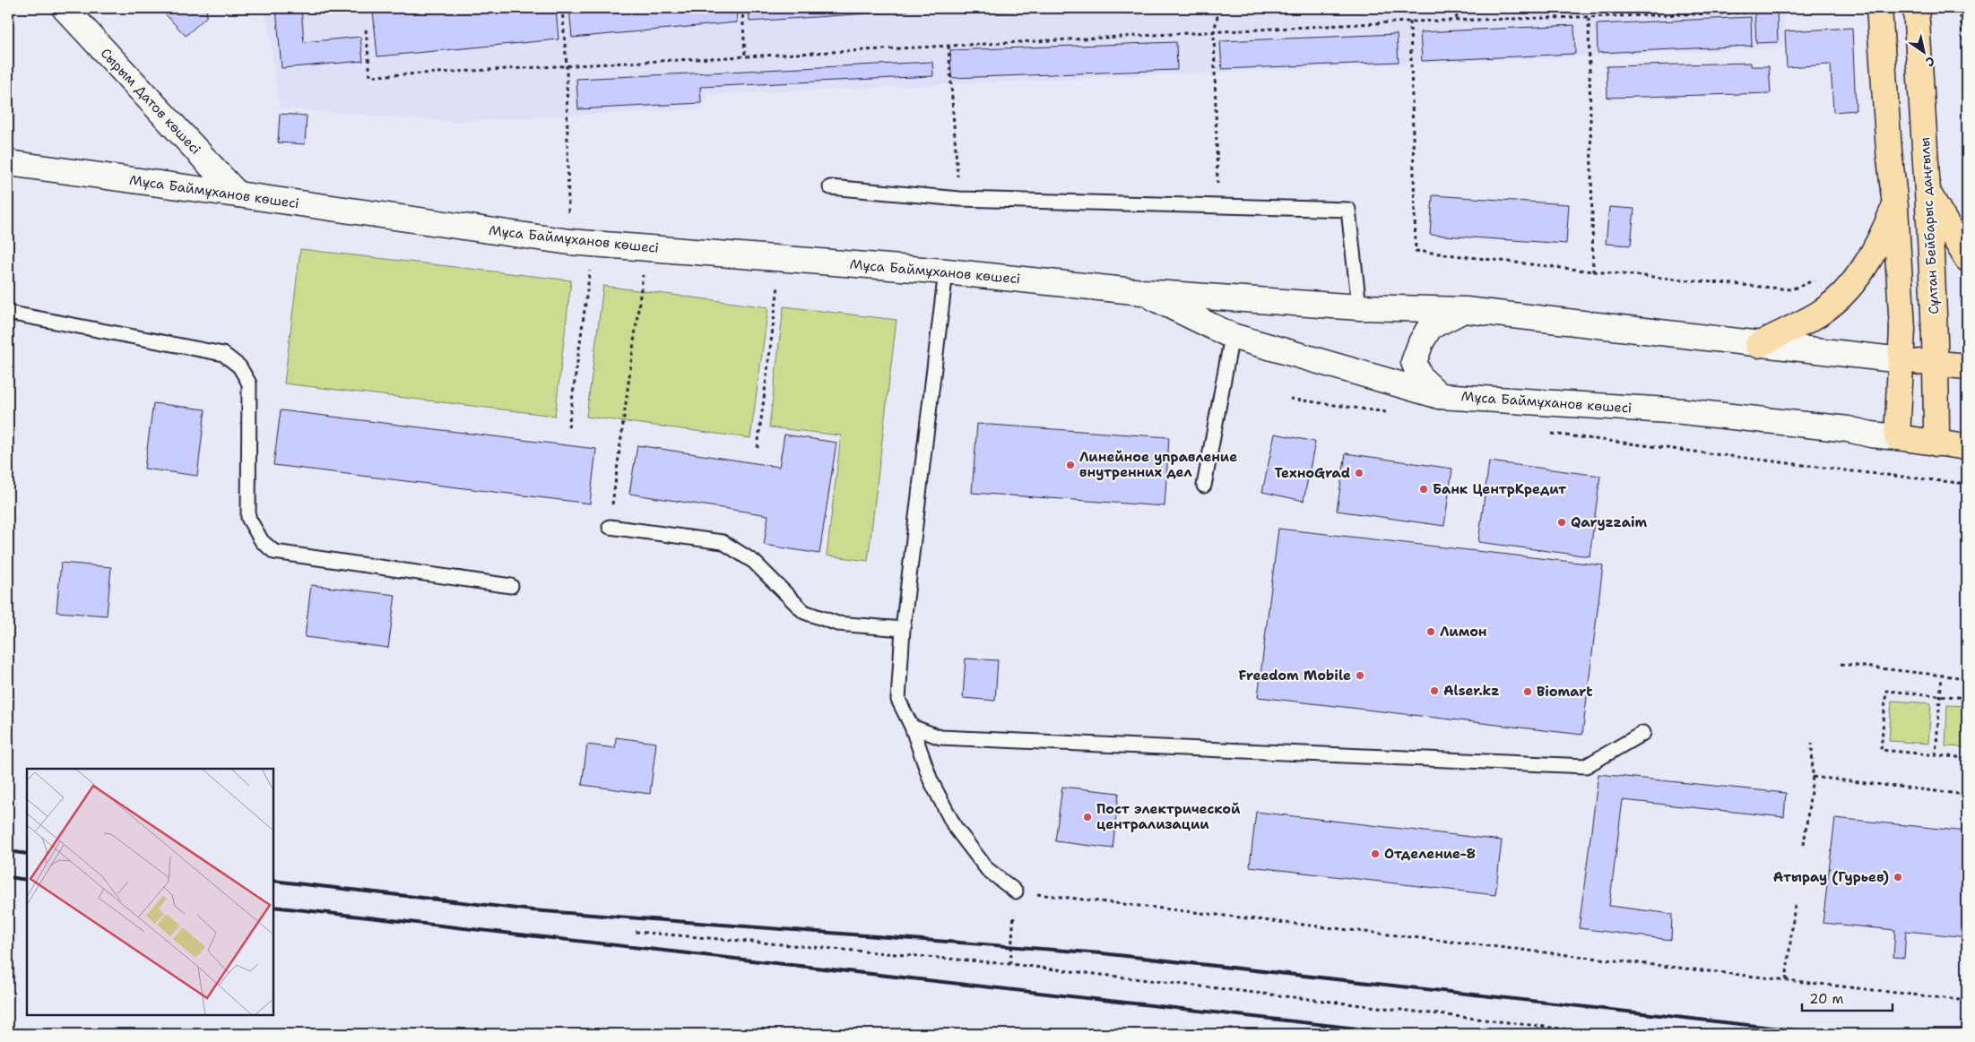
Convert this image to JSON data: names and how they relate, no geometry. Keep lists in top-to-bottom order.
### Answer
{
  "streets": {
    "main road": ["Сырым Датов көшесі", "Мұса Баймұханов көшесі", "Сұлтан Бейбарыс даңғылы"]
  },
  "crossings": [
    ["Сырым Датов көшесі", "Мұса Баймұханов көшесі"],
    ["Мұса Баймұханов көшесі", "Сұлтан Бейбарыс даңғылы"]
  ],
  "places": [
    "Линейное управление внутренних дел",
    "ТехноGrad",
    "Банк ЦентрКредит",
    "Qaryzzaim",
    "Лимон",
    "Freedom Mobile",
    "Alser.kz",
    "Biomart",
    "Пост электрической централизации",
    "Отделение-8",
    "Атырау (Гурьев)"
  ],
  "scale_bar": "20 m",
  "north": "bottom right"
}
